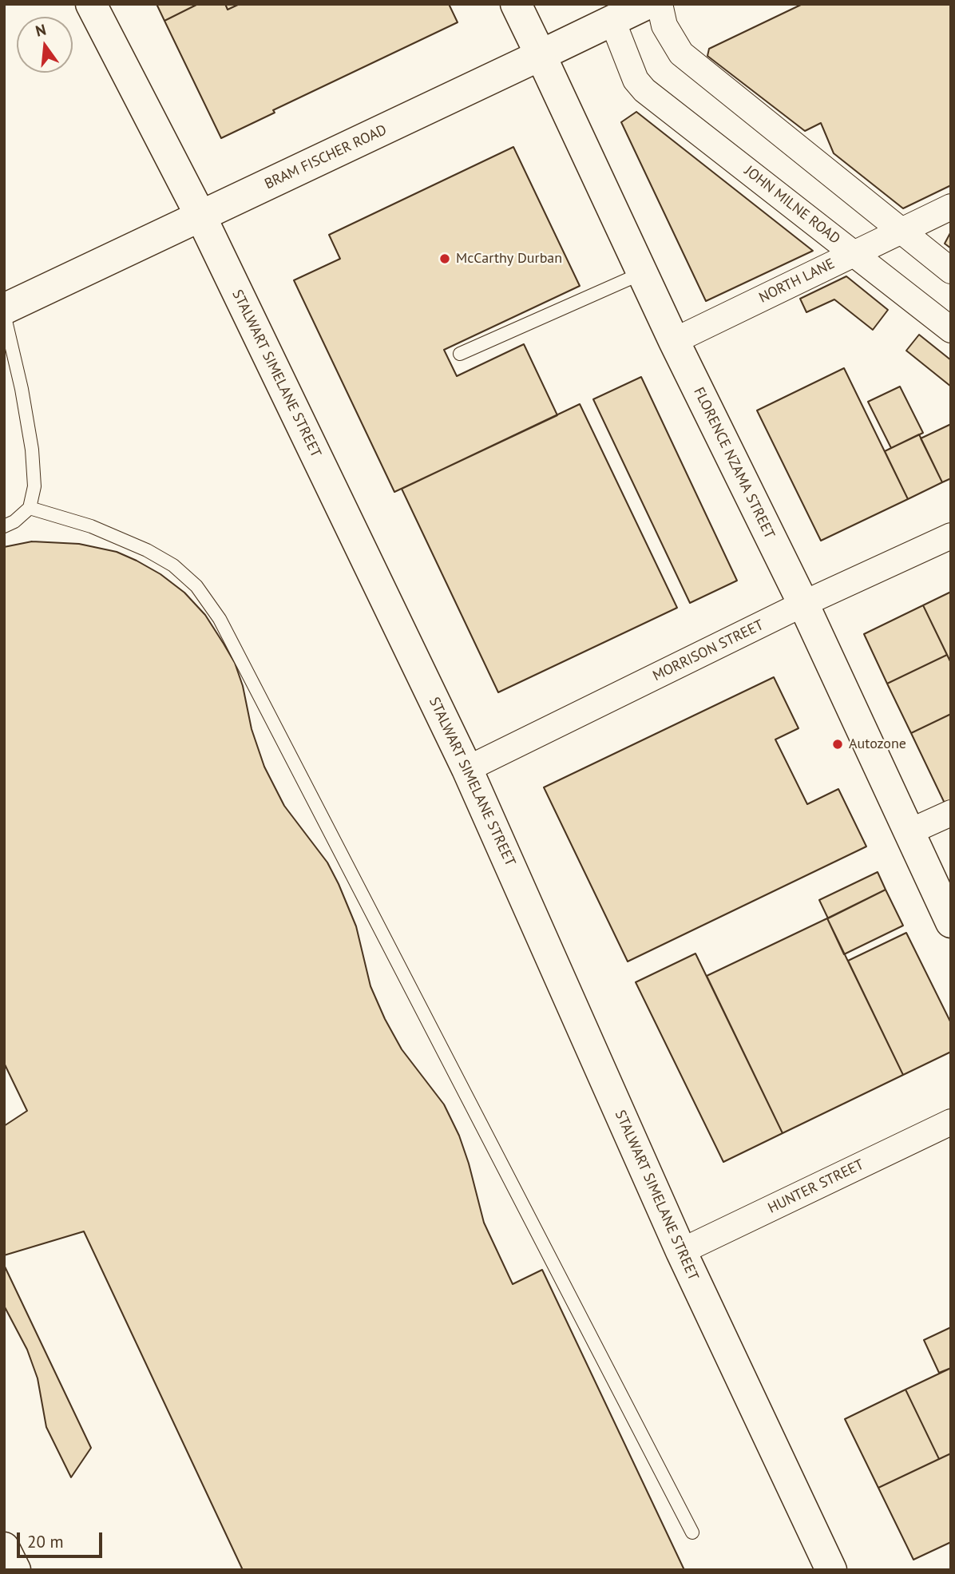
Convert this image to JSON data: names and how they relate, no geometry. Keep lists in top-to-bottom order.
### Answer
{
  "streets": {
    "main road": ["BRAM FISCHER ROAD", "STALWART SIMELANE STREET", "FLORENCE NZAMA STREET"],
    "street": [
      "JOHN MILNE ROAD",
      "NORTH LANE",
      "MORRISON STREET",
      "HUNTER STREET"
    ]
  },
  "crossings": [
    ["BRAM FISCHER ROAD", "JOHN MILNE ROAD"],
    ["BRAM FISCHER ROAD", "STALWART SIMELANE STREET"],
    ["BRAM FISCHER ROAD", "FLORENCE NZAMA STREET"],
    ["JOHN MILNE ROAD", "NORTH LANE"],
    ["NORTH LANE", "FLORENCE NZAMA STREET"],
    ["STALWART SIMELANE STREET", "MORRISON STREET"],
    ["STALWART SIMELANE STREET", "HUNTER STREET"],
    ["FLORENCE NZAMA STREET", "MORRISON STREET"]
  ],
  "places": ["McCarthy Durban", "Autozone"],
  "scale_bar": "20 m",
  "north": "top"
}
